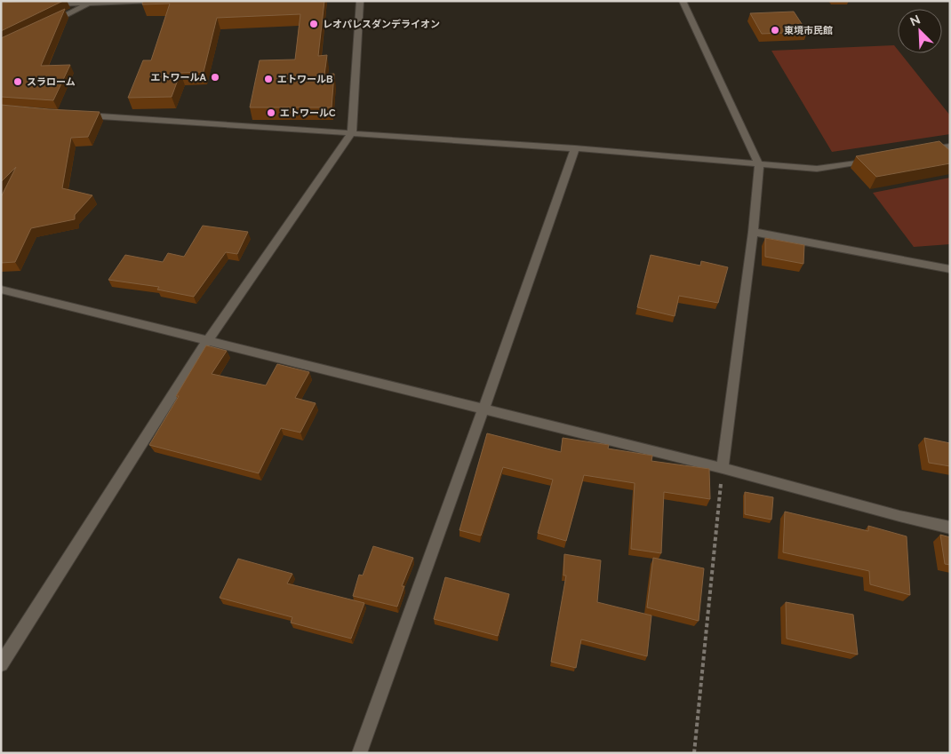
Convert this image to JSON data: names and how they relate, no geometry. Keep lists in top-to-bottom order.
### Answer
{
  "places": [
    "レオパレスダンデライオン",
    "東境市民館",
    "エトワールA",
    "エトワールB",
    "スラローム",
    "エトワールC"
  ],
  "north": "top left"
}
